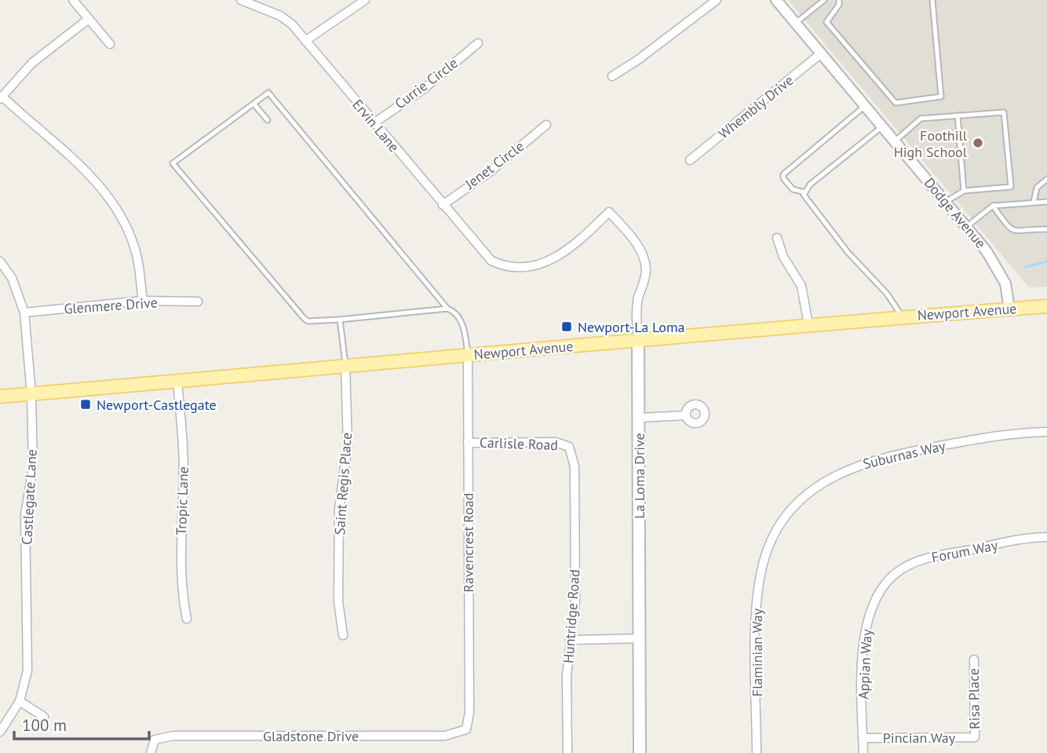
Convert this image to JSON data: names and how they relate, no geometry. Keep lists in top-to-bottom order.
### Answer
{
  "streets": {
    "main road": ["Newport Avenue", "La Loma Drive"],
    "street": [
      "Currie Circle",
      "Whembly Drive",
      "Ervin Lane",
      "Jenet Circle",
      "Dodge Avenue",
      "Glenmere Drive",
      "Carlisle Road",
      "Suburnas Way",
      "Saint Regis Place",
      "Castlegate Lane",
      "Tropic Lane",
      "Ravencrest Road",
      "Forum Way",
      "Huntridge Road",
      "Flaminian Way",
      "Appian Way",
      "Risa Place",
      "Gladstone Drive",
      "Pincian Way"
    ]
  },
  "crossings": [
    ["Currie Circle", "Ervin Lane"],
    ["Whembly Drive", "Dodge Avenue"],
    ["Ervin Lane", "Jenet Circle"],
    ["Ervin Lane", "La Loma Drive"],
    ["Dodge Avenue", "Newport Avenue"],
    ["Glenmere Drive", "Castlegate Lane"],
    ["Newport Avenue", "La Loma Drive"],
    ["Newport Avenue", "Saint Regis Place"],
    ["Newport Avenue", "Castlegate Lane"],
    ["Newport Avenue", "Tropic Lane"],
    ["Newport Avenue", "Ravencrest Road"],
    ["Carlisle Road", "Ravencrest Road"],
    ["Carlisle Road", "Huntridge Road"],
    ["Suburnas Way", "Flaminian Way"],
    ["Ravencrest Road", "Gladstone Drive"],
    ["Forum Way", "Appian Way"],
    ["Appian Way", "Pincian Way"],
    ["Risa Place", "Pincian Way"]
  ],
  "places": {
    "other": ["Foothill High School"],
    "transit": ["Newport-La Loma", "Newport-Castlegate"]
  },
  "scale_bar": "100 m"
}
